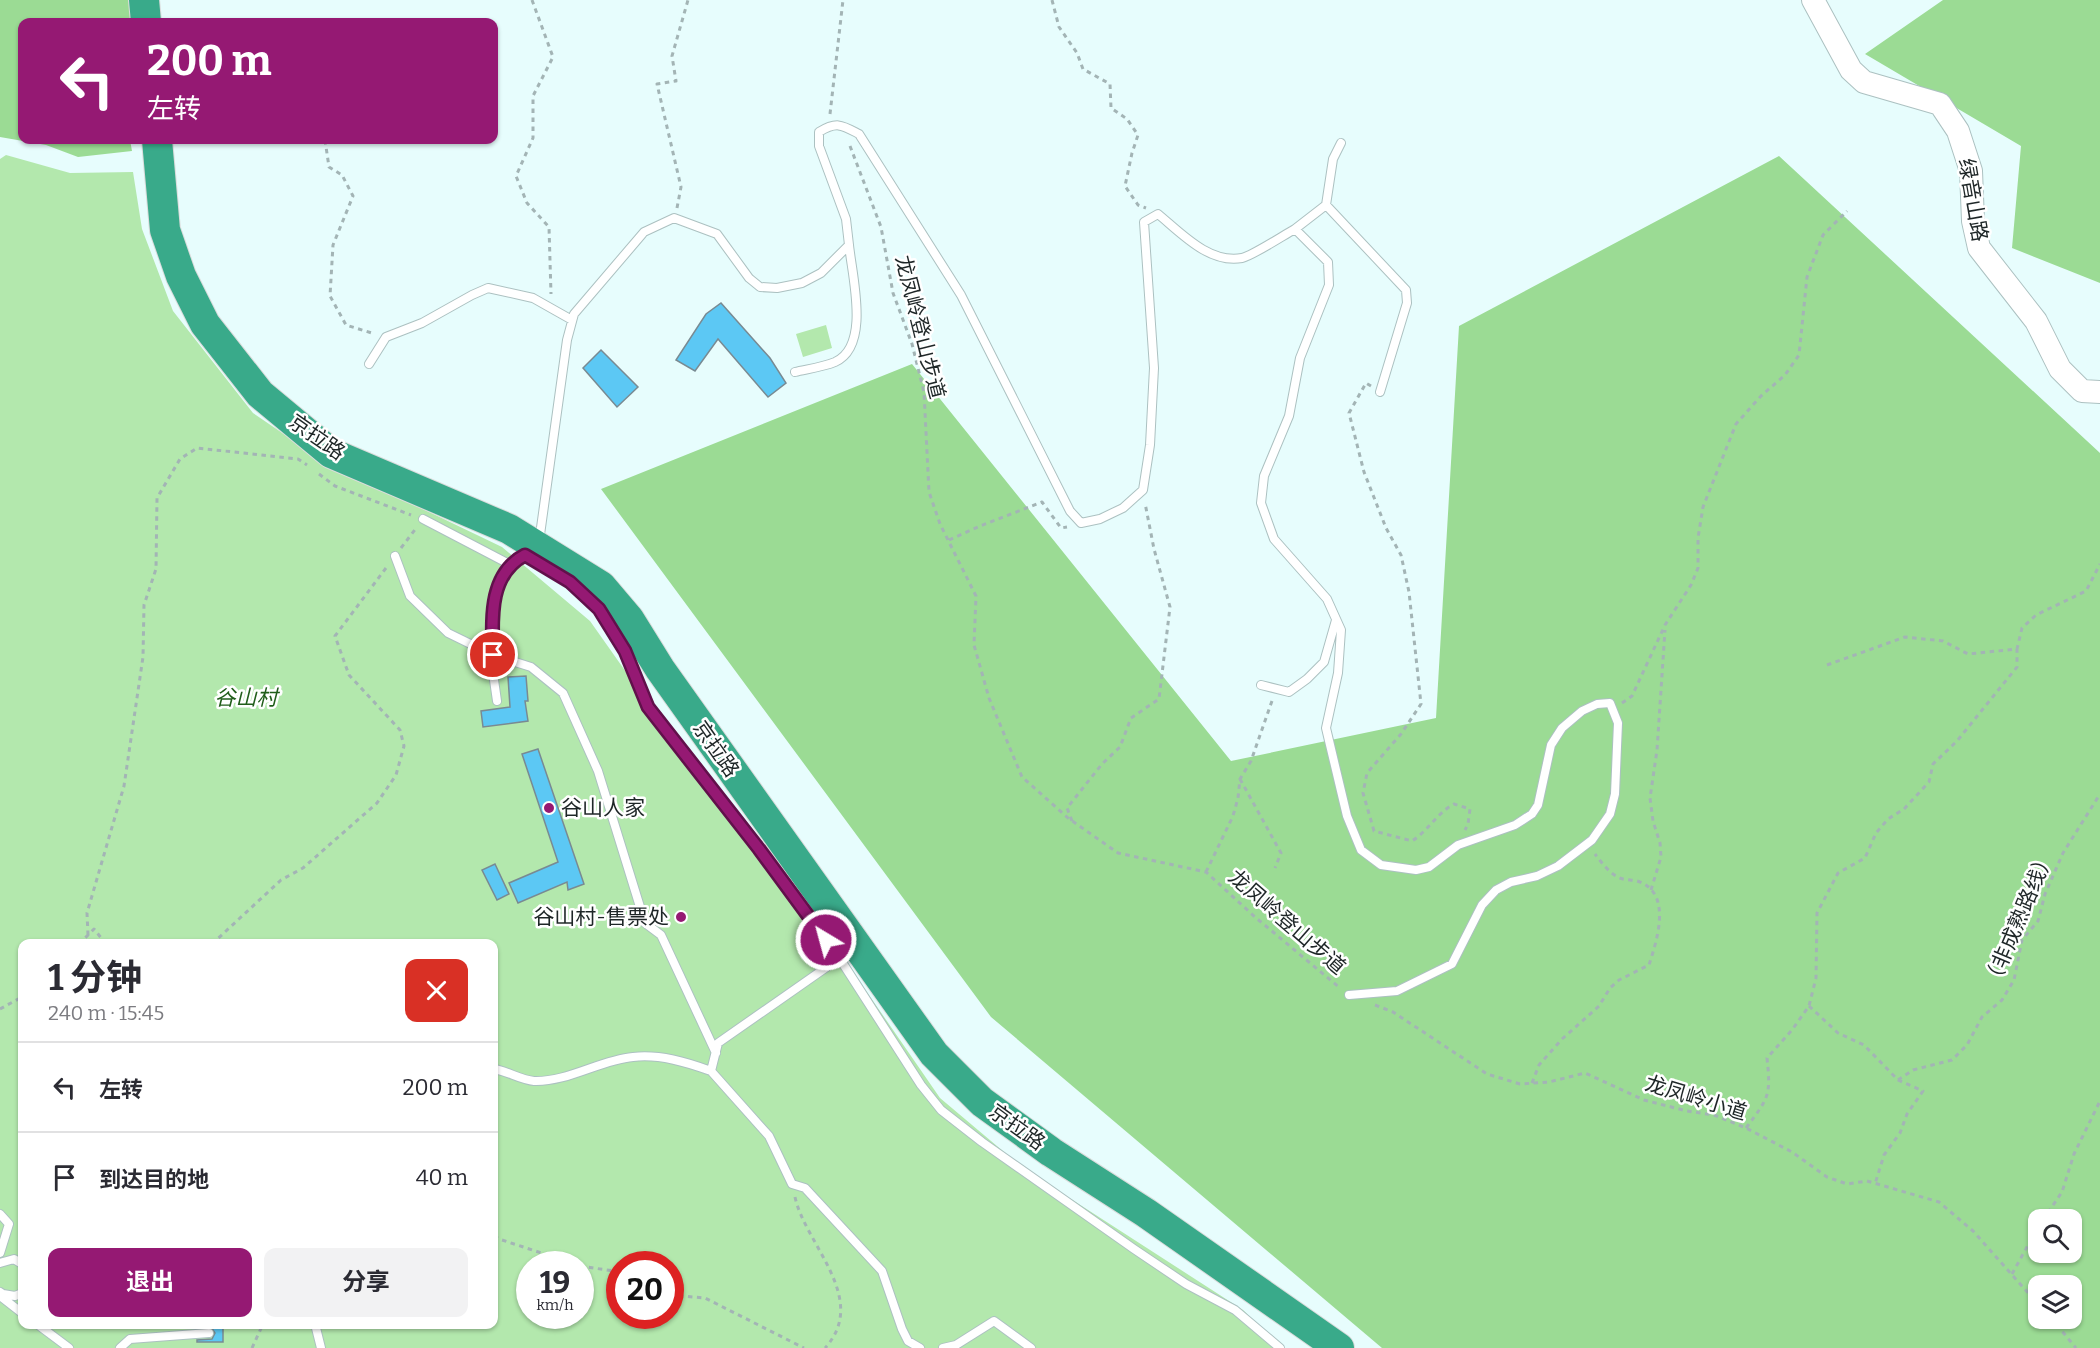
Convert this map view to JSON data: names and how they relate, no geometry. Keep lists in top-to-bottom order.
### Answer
{
  "streets": {
    "highway": ["京拉路"],
    "street": ["绿音山路"],
    "path": ["龙凤岭登山步道", "（非成熟路线）", "龙凤岭小道"]
  },
  "crossings": [
    ["龙凤岭登山步道", "龙凤岭小道"]
  ],
  "parks": ["谷山村"],
  "places": ["谷山人家", "谷山村-售票处"],
  "page": {
    "turn": ["200 m", "左转"],
    "heading": ["1 分钟", "240 m · 15:45"],
    "list": [
      {
        "name": "左转",
        "value": "200 m"
      },
      {
        "name": "到达目的地",
        "value": "40 m"
      }
    ],
    "buttons": ["退出", "分享"],
    "speed": "19 km/h",
    "limit": "20"
  }
}
